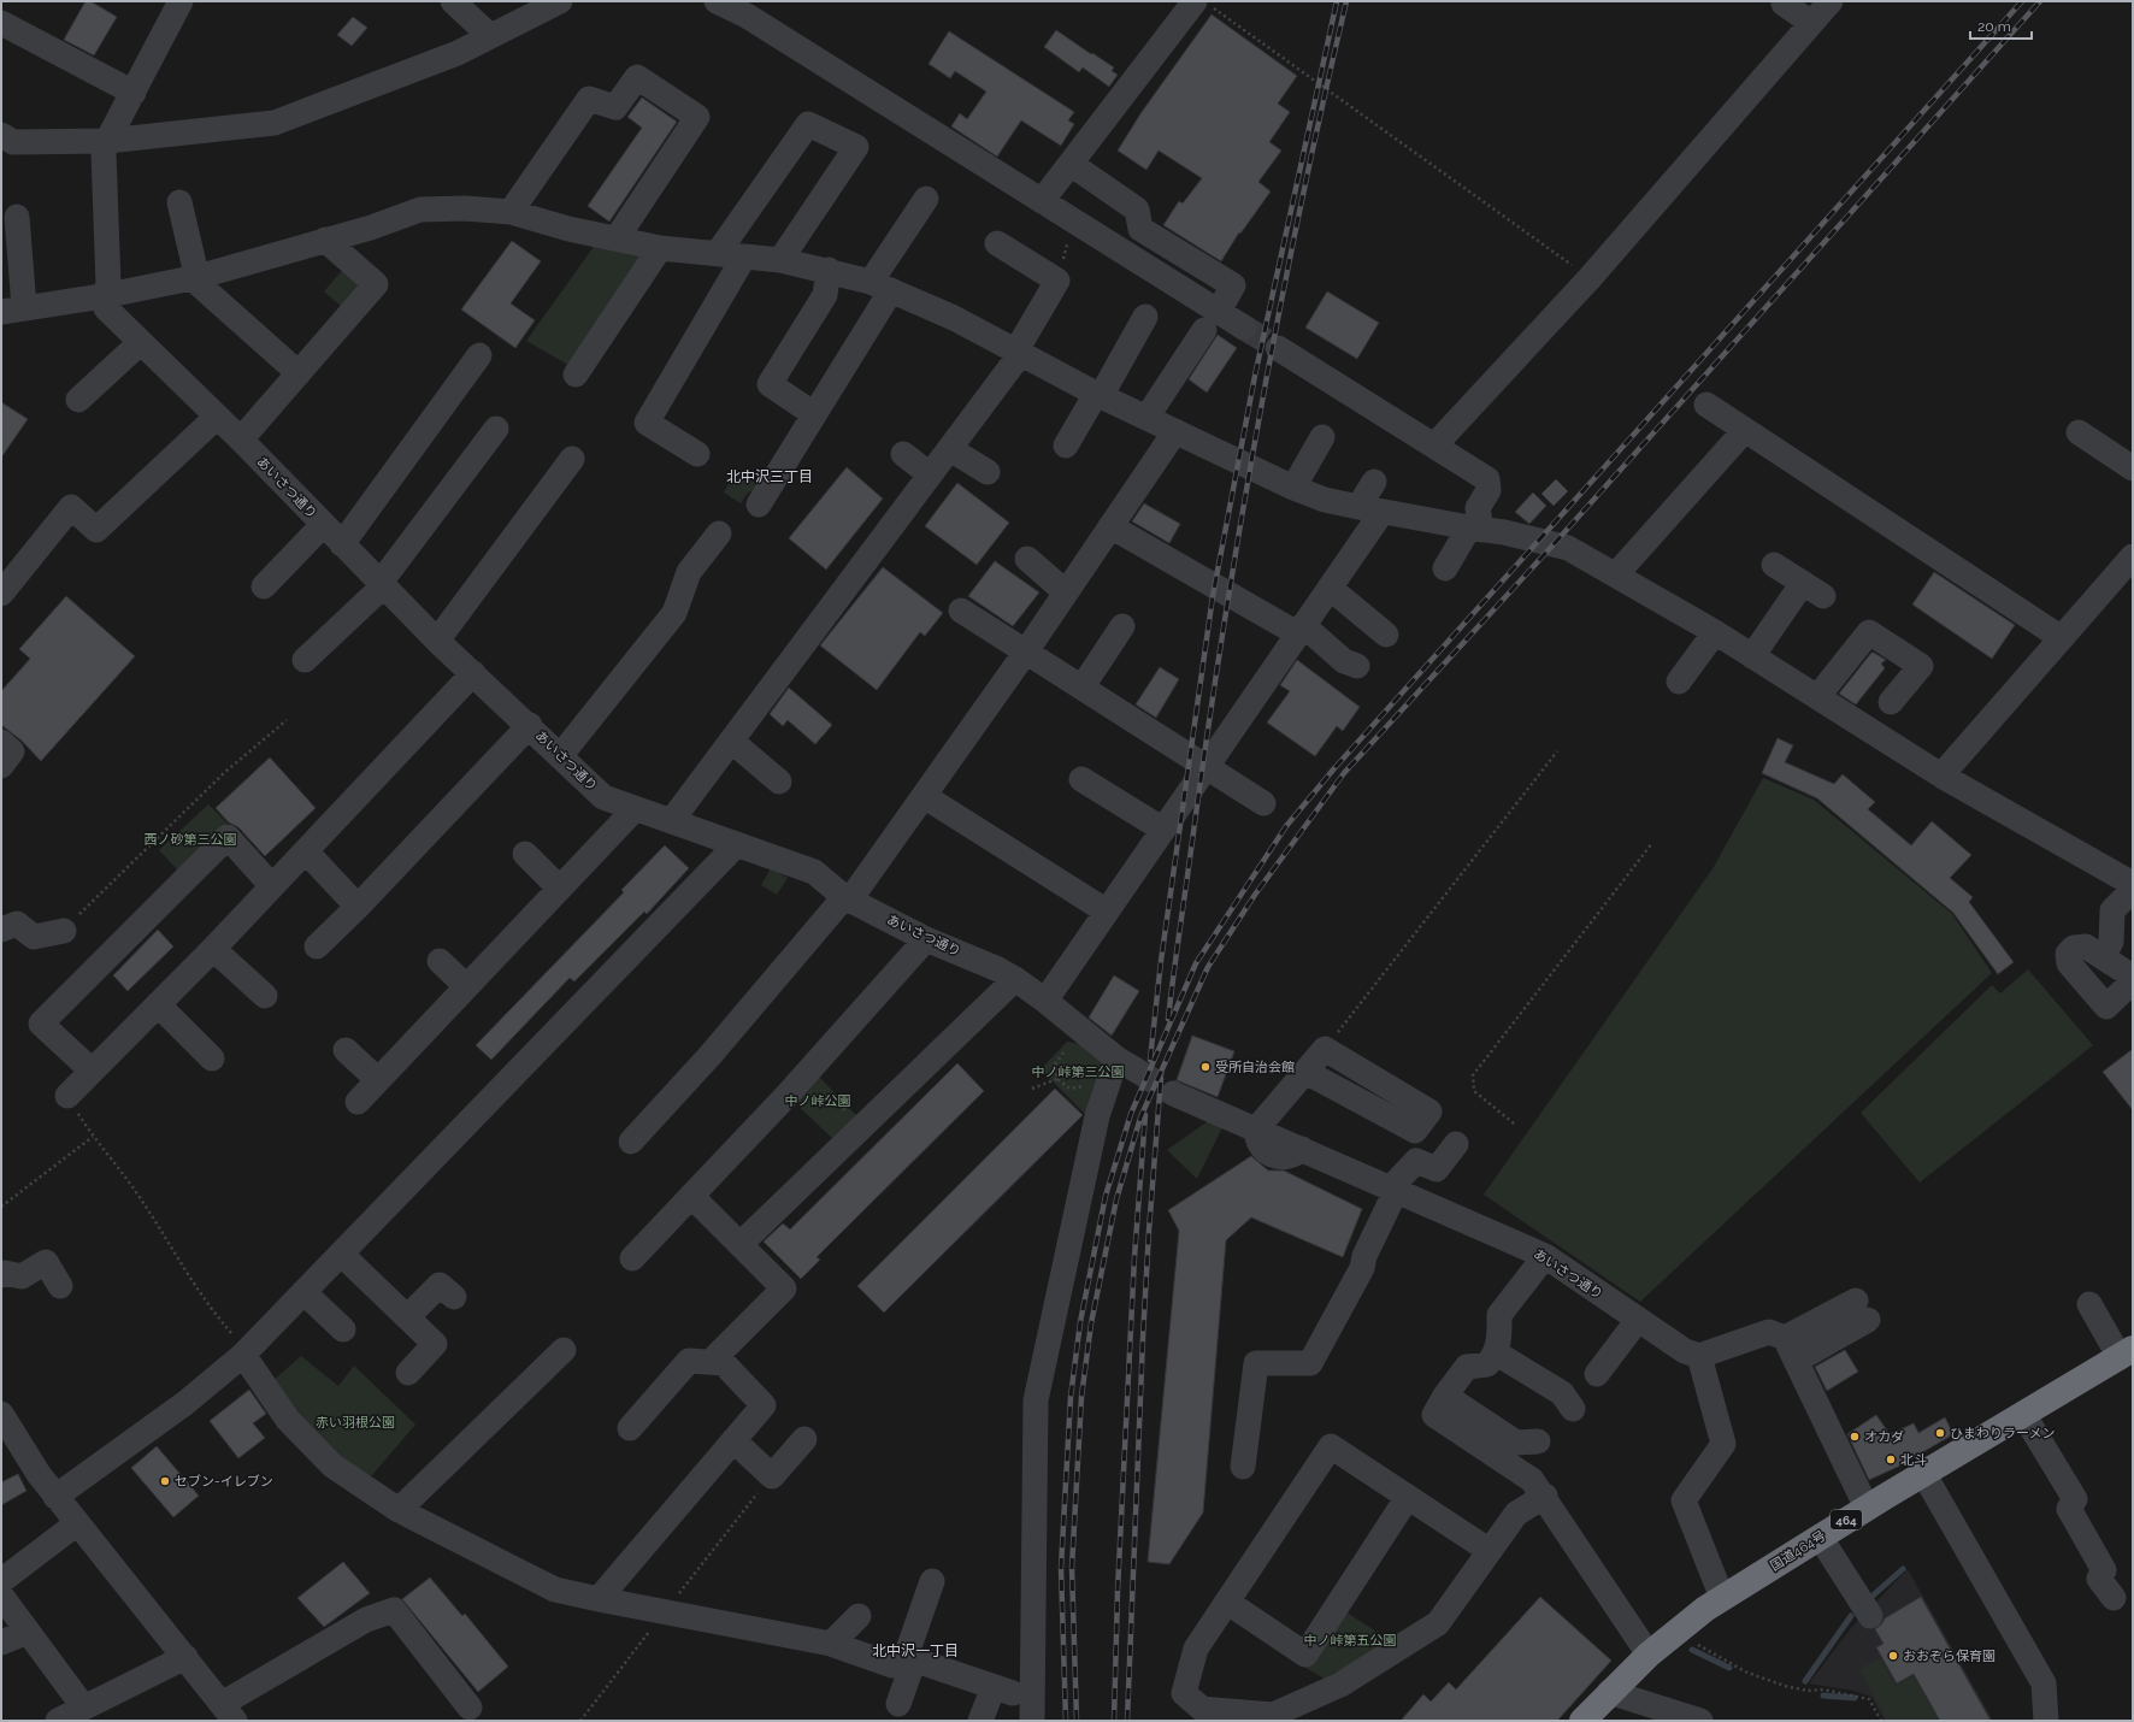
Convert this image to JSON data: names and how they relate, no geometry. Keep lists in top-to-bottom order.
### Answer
{
  "streets": {
    "highway": ["464", "国道464号"],
    "street": ["あいさつ通り"]
  },
  "districts": ["北中沢三丁目", "北中沢一丁目"],
  "parks": [
    "西ノ砂第三公園",
    "中ノ峠第三公園",
    "中ノ峠公園",
    "赤い羽根公園",
    "中ノ峠第五公園"
  ],
  "places": [
    "受所自治会館",
    "ひまわりラーメン",
    "オカダ",
    "北斗",
    "セブン-イレブン",
    "おおぞら保育園"
  ],
  "scale_bar": "20 m"
}
